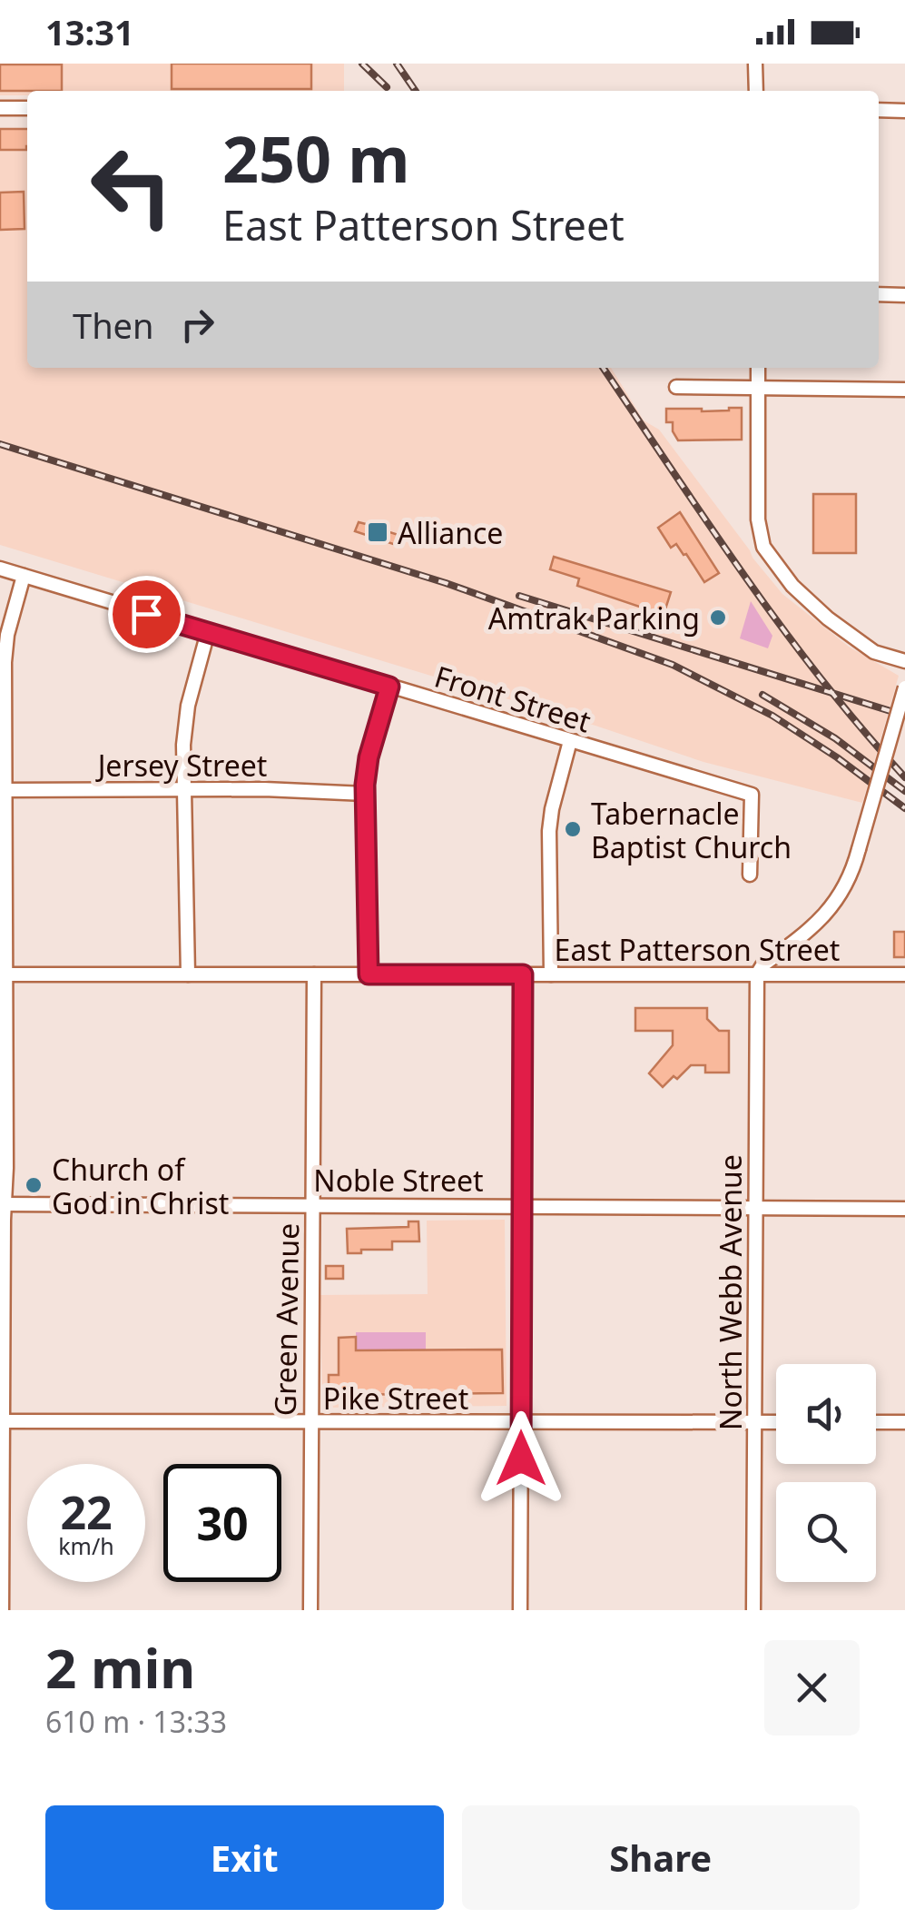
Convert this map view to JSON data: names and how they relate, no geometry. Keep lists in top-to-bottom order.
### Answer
{
  "streets": {
    "street": [
      "Front Street",
      "Jersey Street",
      "East Patterson Street",
      "Noble Street",
      "North Webb Avenue",
      "Green Avenue",
      "Pike Street"
    ]
  },
  "crossings": [
    ["East Patterson Street", "North Webb Avenue"],
    ["East Patterson Street", "Green Avenue"],
    ["Noble Street", "North Webb Avenue"],
    ["Noble Street", "Green Avenue"],
    ["North Webb Avenue", "Pike Street"],
    ["Green Avenue", "Pike Street"]
  ],
  "places": {
    "transit": ["Alliance"],
    "other": ["Amtrak Parking", "Tabernacle Baptist Church", "Church of God in Christ"]
  },
  "page": {
    "status": "13:31",
    "turn": ["250 m", "East Patterson Street"],
    "then": "Then",
    "speed": "22 km/h",
    "limit": "30",
    "heading": ["2 min", "610 m · 13:33"],
    "buttons": ["Exit", "Share"]
  }
}
